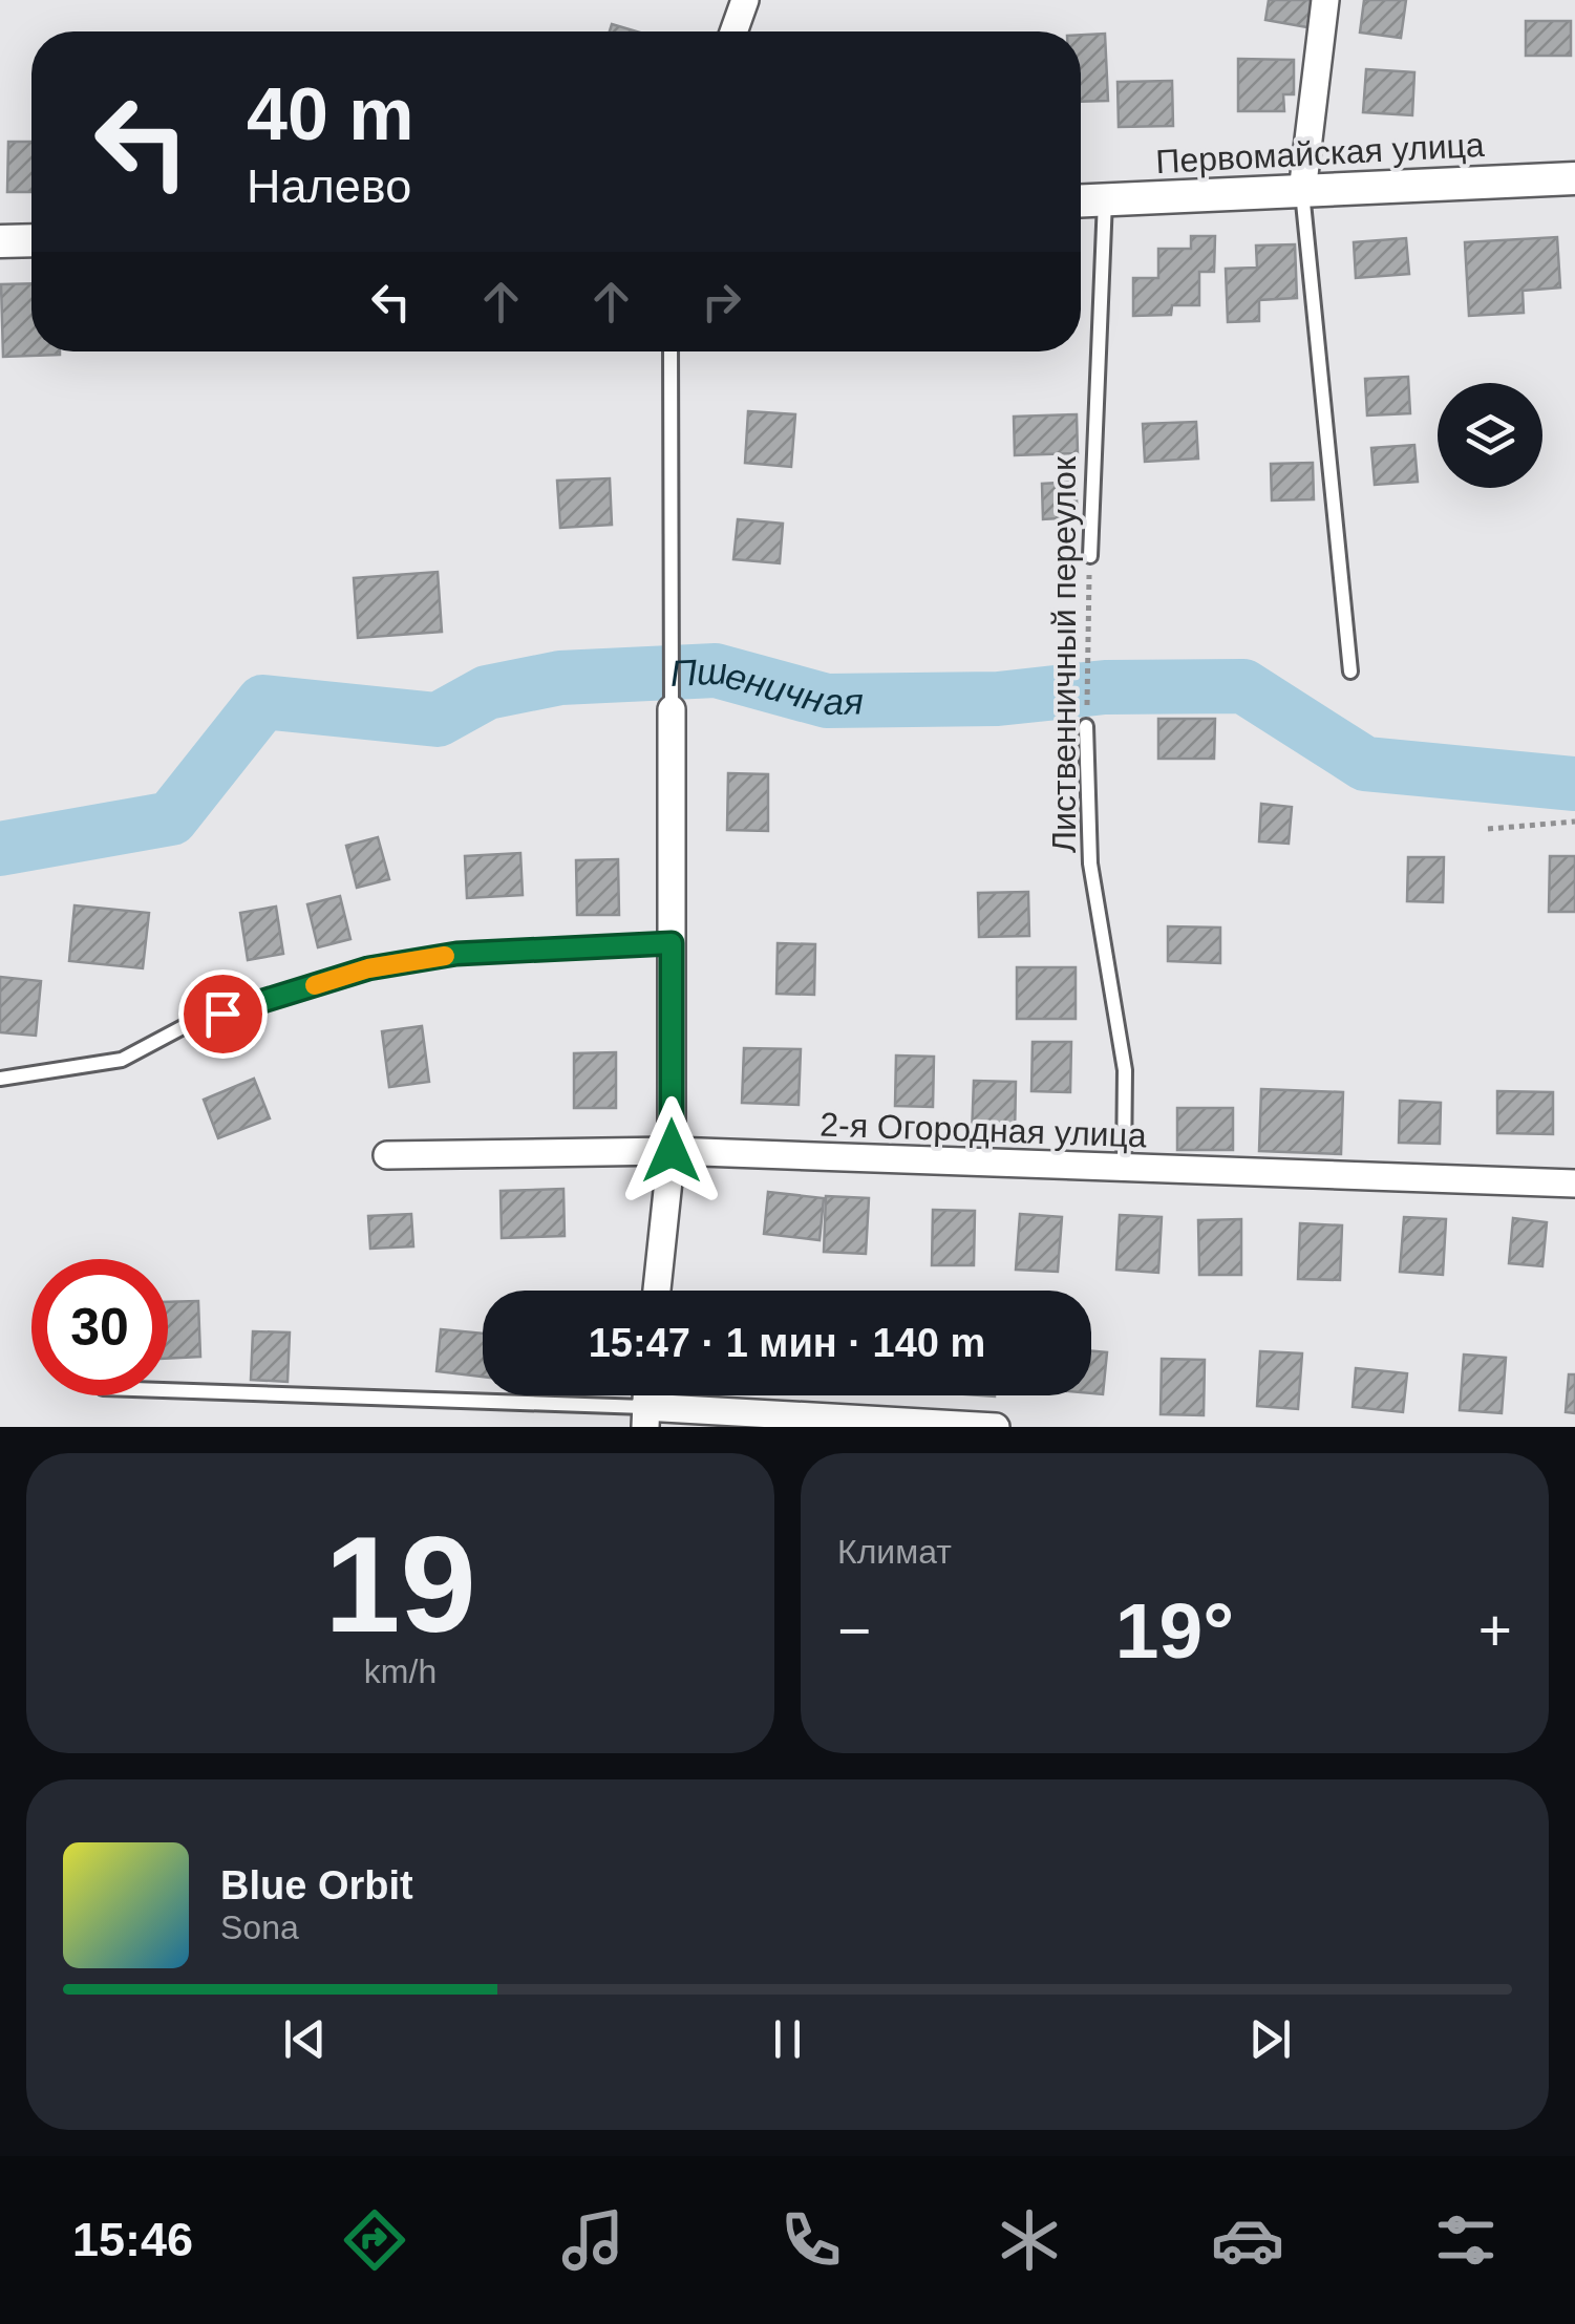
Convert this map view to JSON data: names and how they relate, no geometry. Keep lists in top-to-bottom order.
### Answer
{
  "streets": {
    "street": ["Первомайская улица", "2-я Огородная улица"],
    "lane": ["Лиственничный переулок"]
  },
  "crossings": [
    ["Первомайская улица", "Лиственничный переулок"],
    ["Лиственничный переулок", "2-я Огородная улица"]
  ],
  "water": ["Пшеничная"],
  "page": {
    "turn": ["40 m", "Налево"],
    "limit": "30",
    "trip": "15:47 · 1 мин · 140 m",
    "tile": [
      ["19", "km/h"],
      "Климат"
    ],
    "heat": ["−", "19°", "+"],
    "song": ["Blue Orbit", "Sona"],
    "tabs": "15:46"
  }
}
